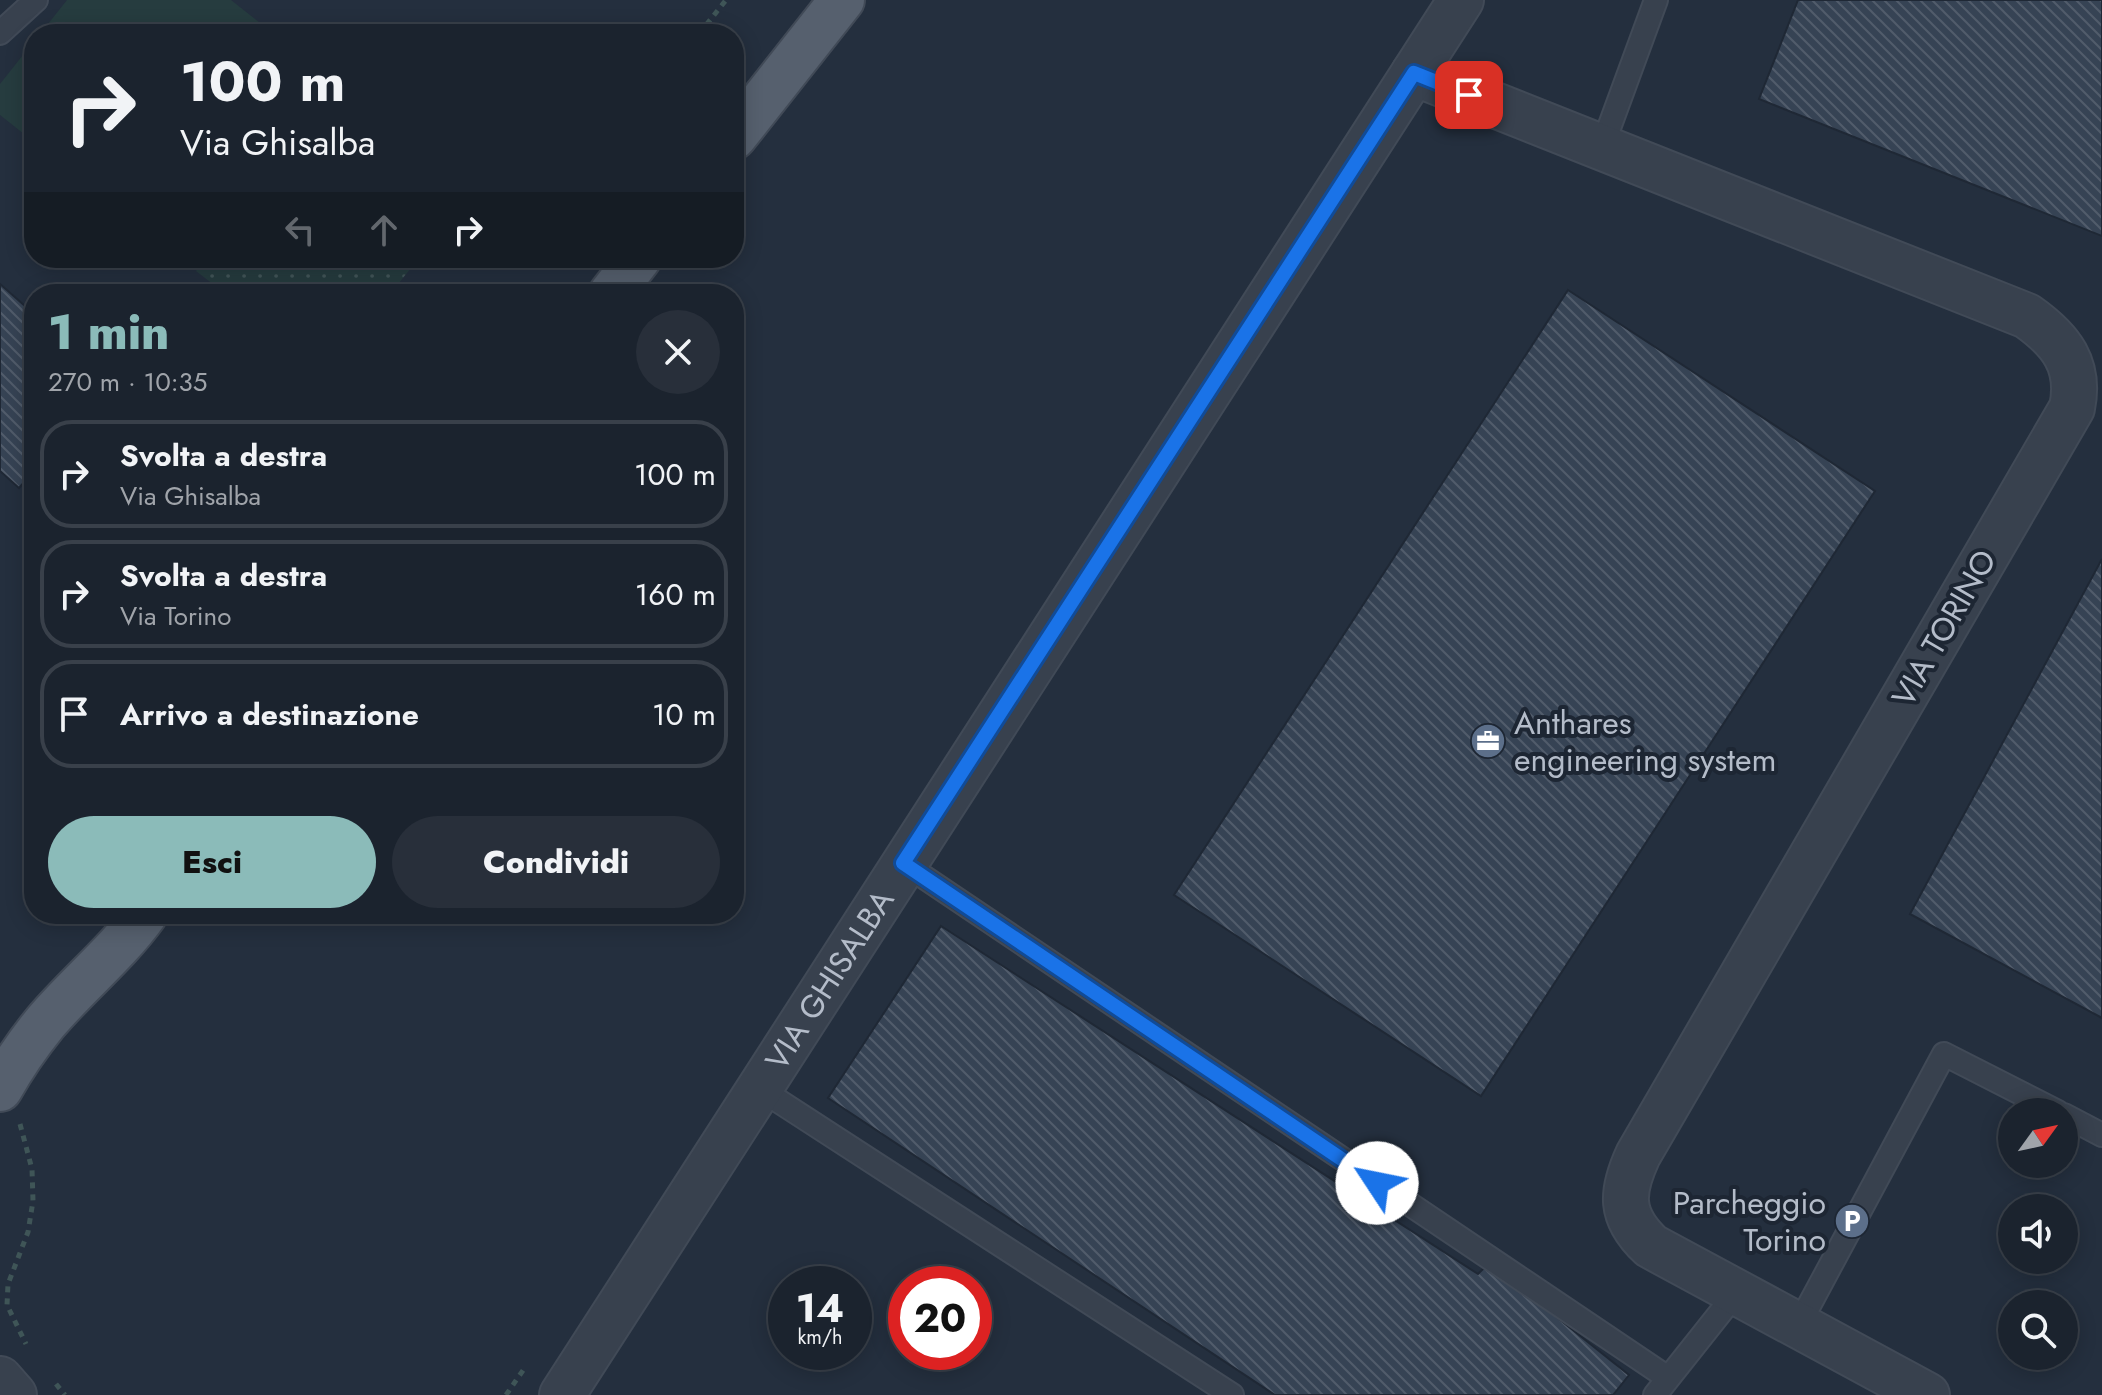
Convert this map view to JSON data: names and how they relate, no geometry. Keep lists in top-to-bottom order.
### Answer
{
  "streets": {
    "street": ["VIA TORINO", "VIA GHISALBA"]
  },
  "crossings": [
    ["VIA TORINO", "VIA GHISALBA"]
  ],
  "places": {
    "office": ["Anthares engineering system"],
    "parking": ["Parcheggio Torino"]
  },
  "north": "top right",
  "page": {
    "turn": ["100 m", "Via Ghisalba"],
    "heading": ["1 min", "270 m · 10:35"],
    "list": [
      {
        "name": "Svolta a destra",
        "note": "Via Ghisalba",
        "value": "100 m"
      },
      {
        "name": "Svolta a destra",
        "note": "Via Torino",
        "value": "160 m"
      },
      {
        "name": "Arrivo a destinazione",
        "value": "10 m"
      }
    ],
    "buttons": ["Esci", "Condividi"],
    "speed": "14 km/h",
    "limit": "20"
  }
}
